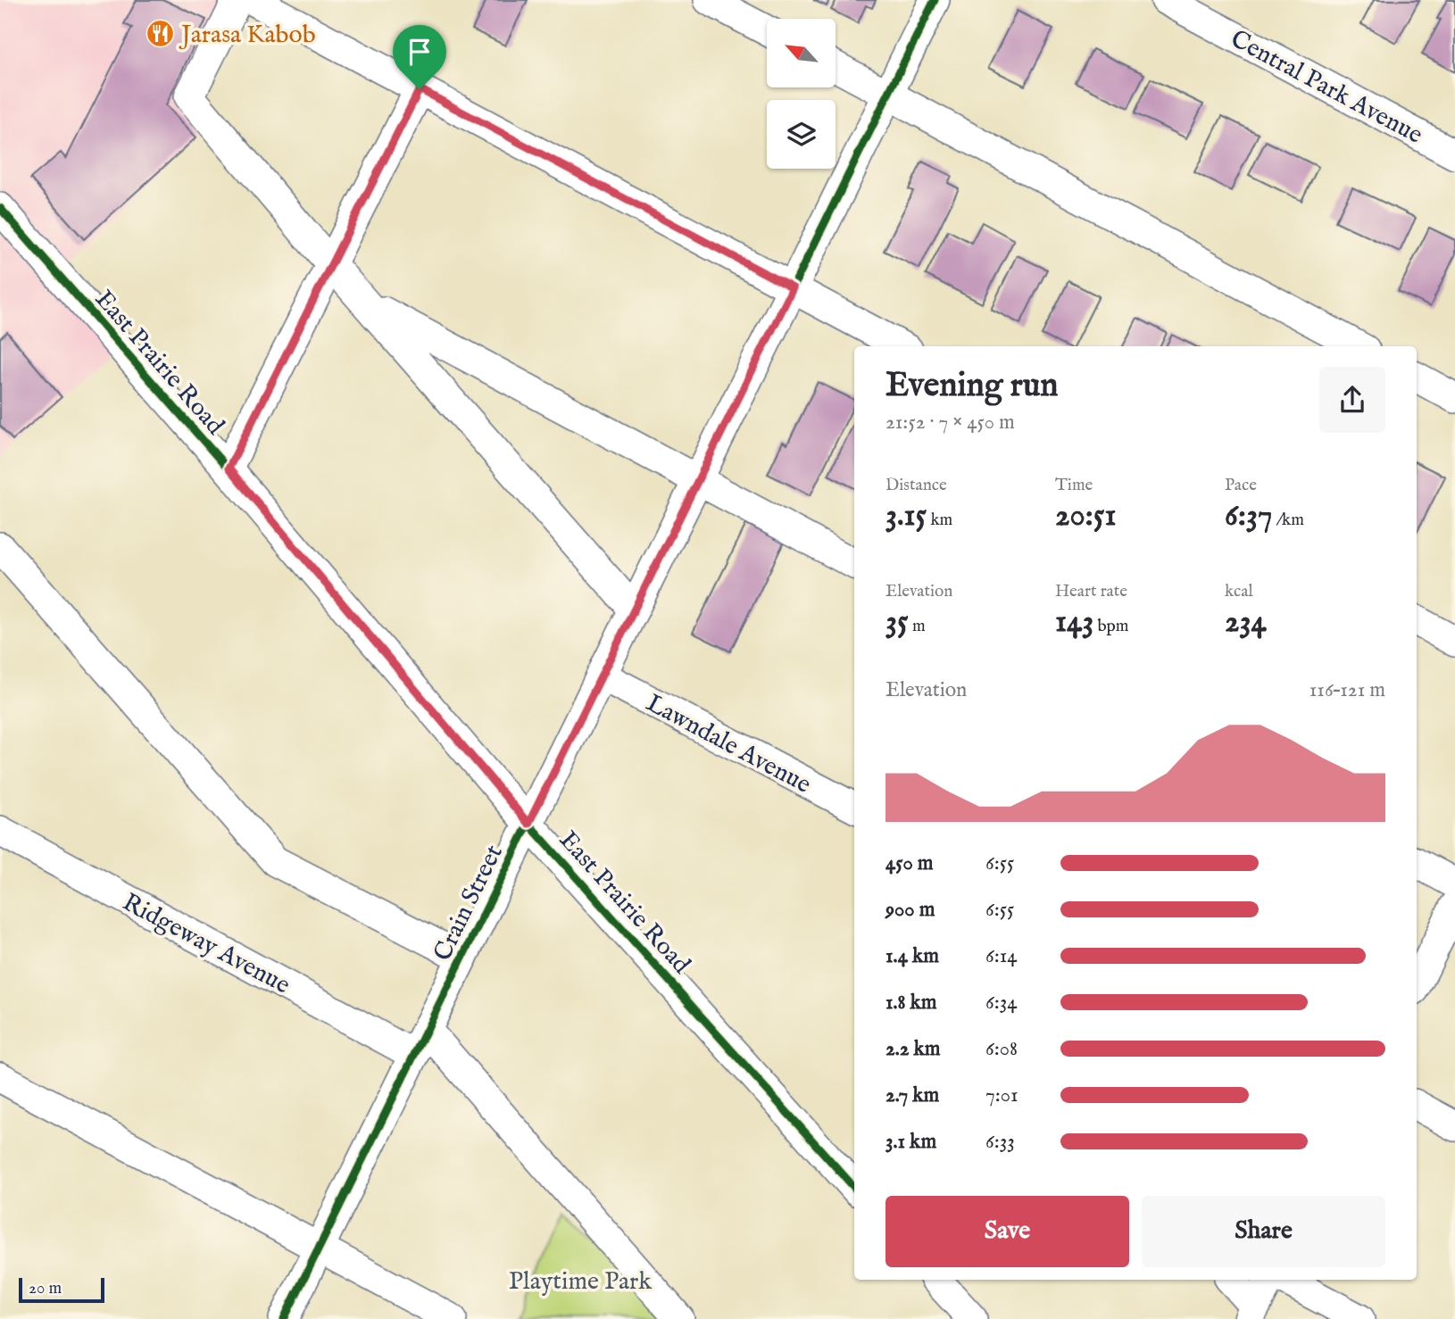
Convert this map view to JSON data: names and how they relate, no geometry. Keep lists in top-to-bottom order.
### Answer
{
  "streets": {
    "street": [
      "Central Park Avenue",
      "East Prairie Road",
      "Lawndale Avenue",
      "Crain Street",
      "Ridgeway Avenue"
    ]
  },
  "crossings": [
    ["East Prairie Road", "Crain Street"],
    ["Lawndale Avenue", "Crain Street"],
    ["Crain Street", "Ridgeway Avenue"]
  ],
  "parks": ["Playtime Park"],
  "places": {
    "restaurant": ["Jarasa Kabob"]
  },
  "scale_bar": "20 m",
  "north": "top left",
  "page": {
    "heading": ["Evening run", "21:52 · 7 × 450 m"],
    "stats": [
      ["Distance", "3.15 km"],
      ["Time", "20:51"],
      ["Pace", "6:37 /km"],
      ["Elevation", "35 m"],
      ["Heart rate", "143 bpm"],
      ["kcal", "234"]
    ],
    "chart": ["Elevation", "116–121 m"],
    "list": [
      {
        "name": "450 m",
        "note": "6:55"
      },
      {
        "name": "900 m",
        "note": "6:55"
      },
      {
        "name": "1.4 km",
        "note": "6:14"
      },
      {
        "name": "1.8 km",
        "note": "6:34"
      },
      {
        "name": "2.2 km",
        "note": "6:08"
      },
      {
        "name": "2.7 km",
        "note": "7:01"
      },
      {
        "name": "3.1 km",
        "note": "6:33"
      }
    ],
    "buttons": ["Save", "Share"],
    "scale": "20 m"
  }
}
